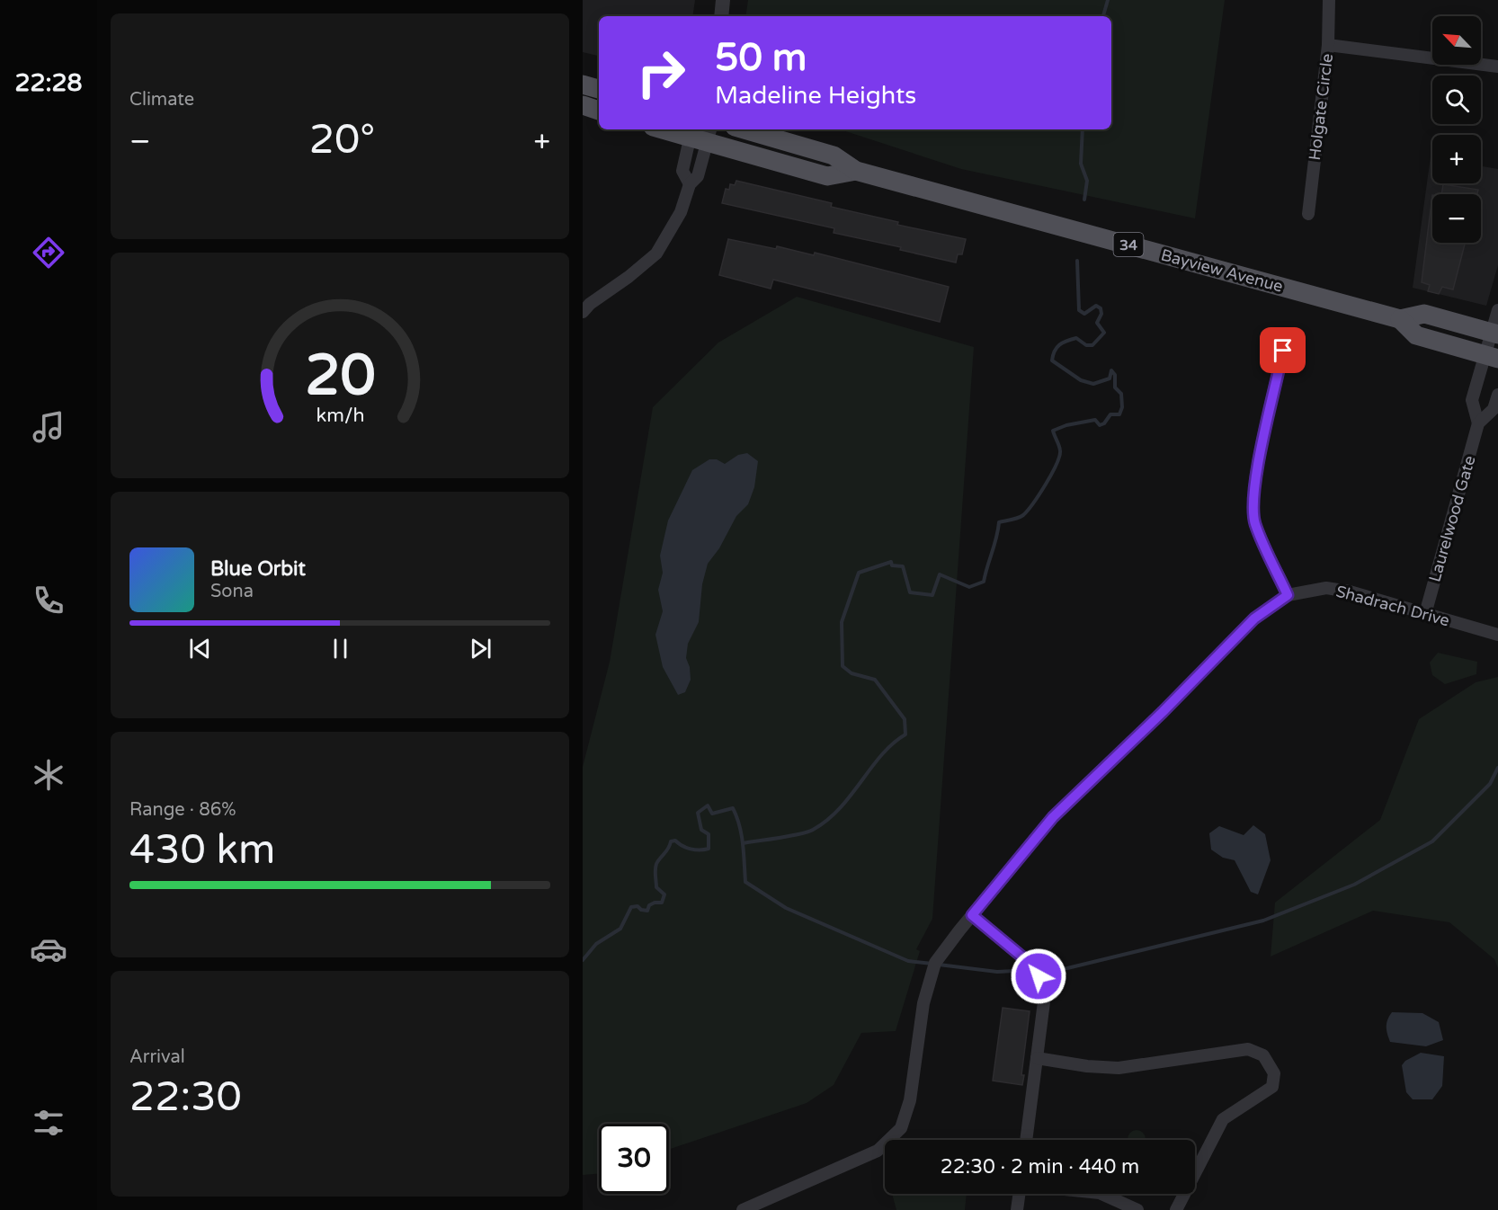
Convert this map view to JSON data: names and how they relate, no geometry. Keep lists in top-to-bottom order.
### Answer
{
  "streets": {
    "main road": ["34", "Bayview Avenue"],
    "street": ["Holgate Circle", "Laurelwood Gate", "Shadrach Drive"]
  },
  "crossings": [
    ["Bayview Avenue", "Laurelwood Gate"],
    ["Laurelwood Gate", "Shadrach Drive"]
  ],
  "north": "top left",
  "page": {
    "tabs": "22:28",
    "tile": [
      "Climate",
      ["Range · 86%", "430 km"],
      ["Arrival", "22:30"]
    ],
    "map_buttons": ["+", "−"],
    "turn": ["50 m", "Madeline Heights"],
    "heat": ["−", "20°", "+"],
    "song": ["Blue Orbit", "Sona"],
    "limit": "30",
    "trip": "22:30 · 2 min · 440 m",
    "gauge": ["20", "km/h"]
  }
}
